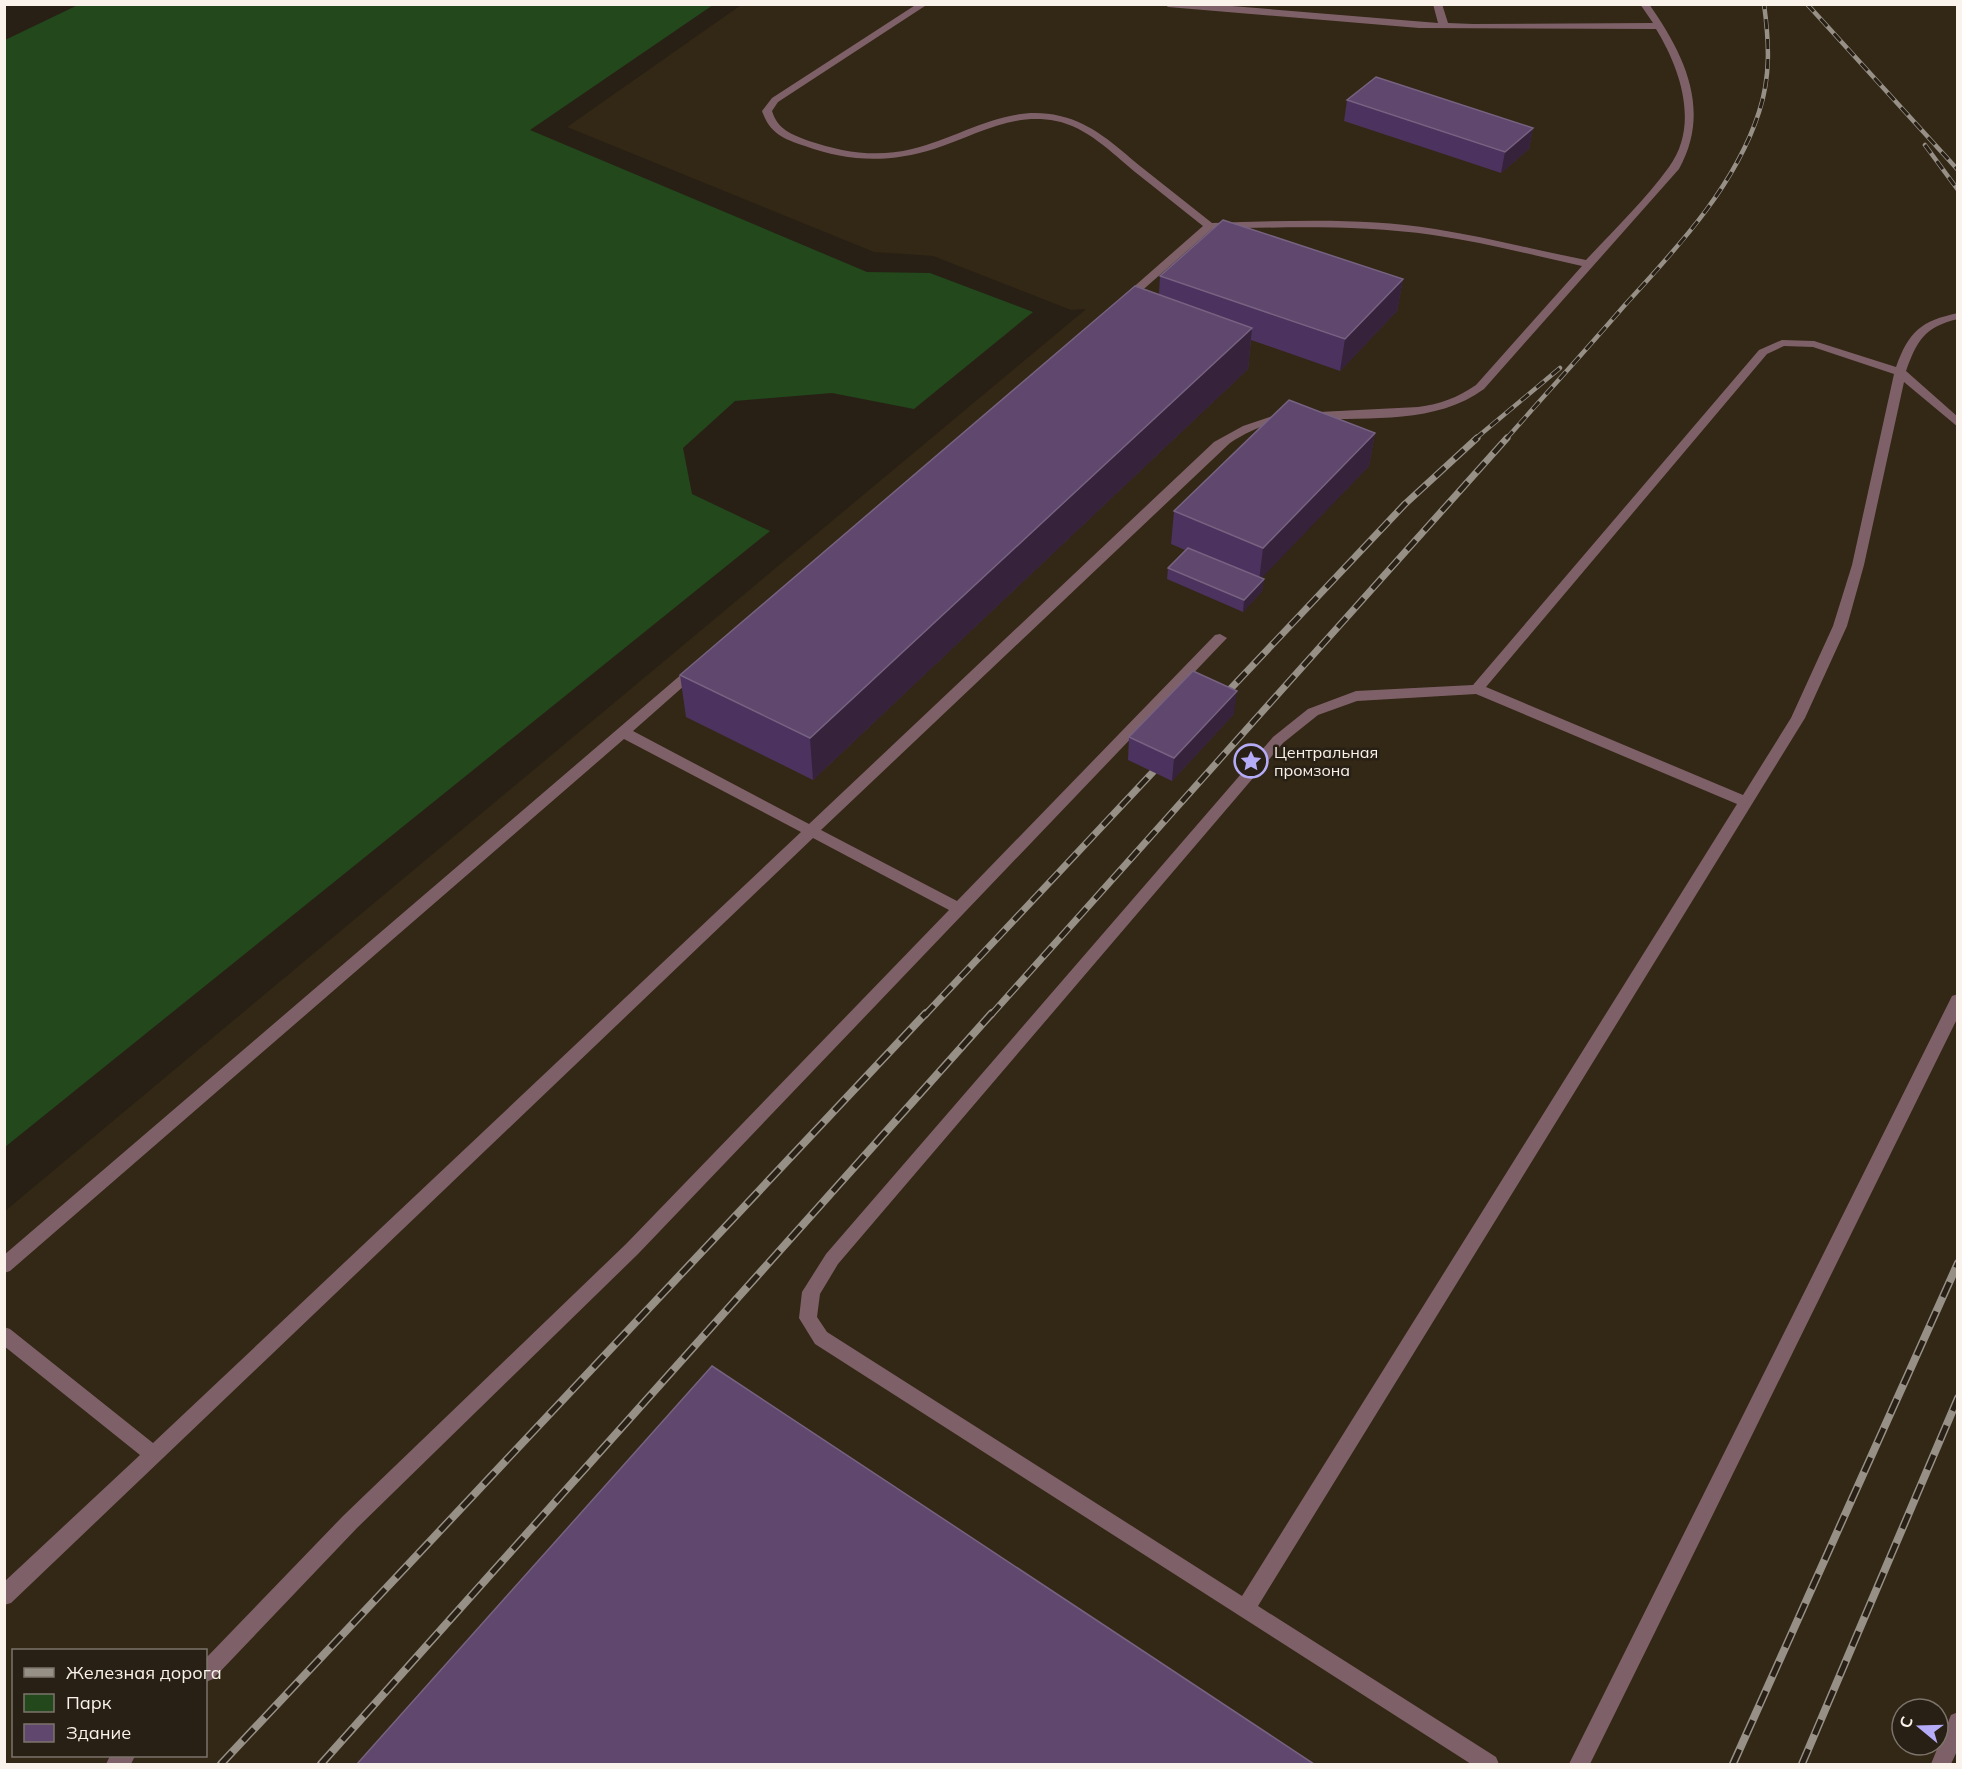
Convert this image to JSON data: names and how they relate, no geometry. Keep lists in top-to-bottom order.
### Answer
{
  "places": {
    "place": ["Центральная промзона"]
  },
  "legend": ["Железная дорога", "Парк", "Здание"],
  "north": "left"
}
